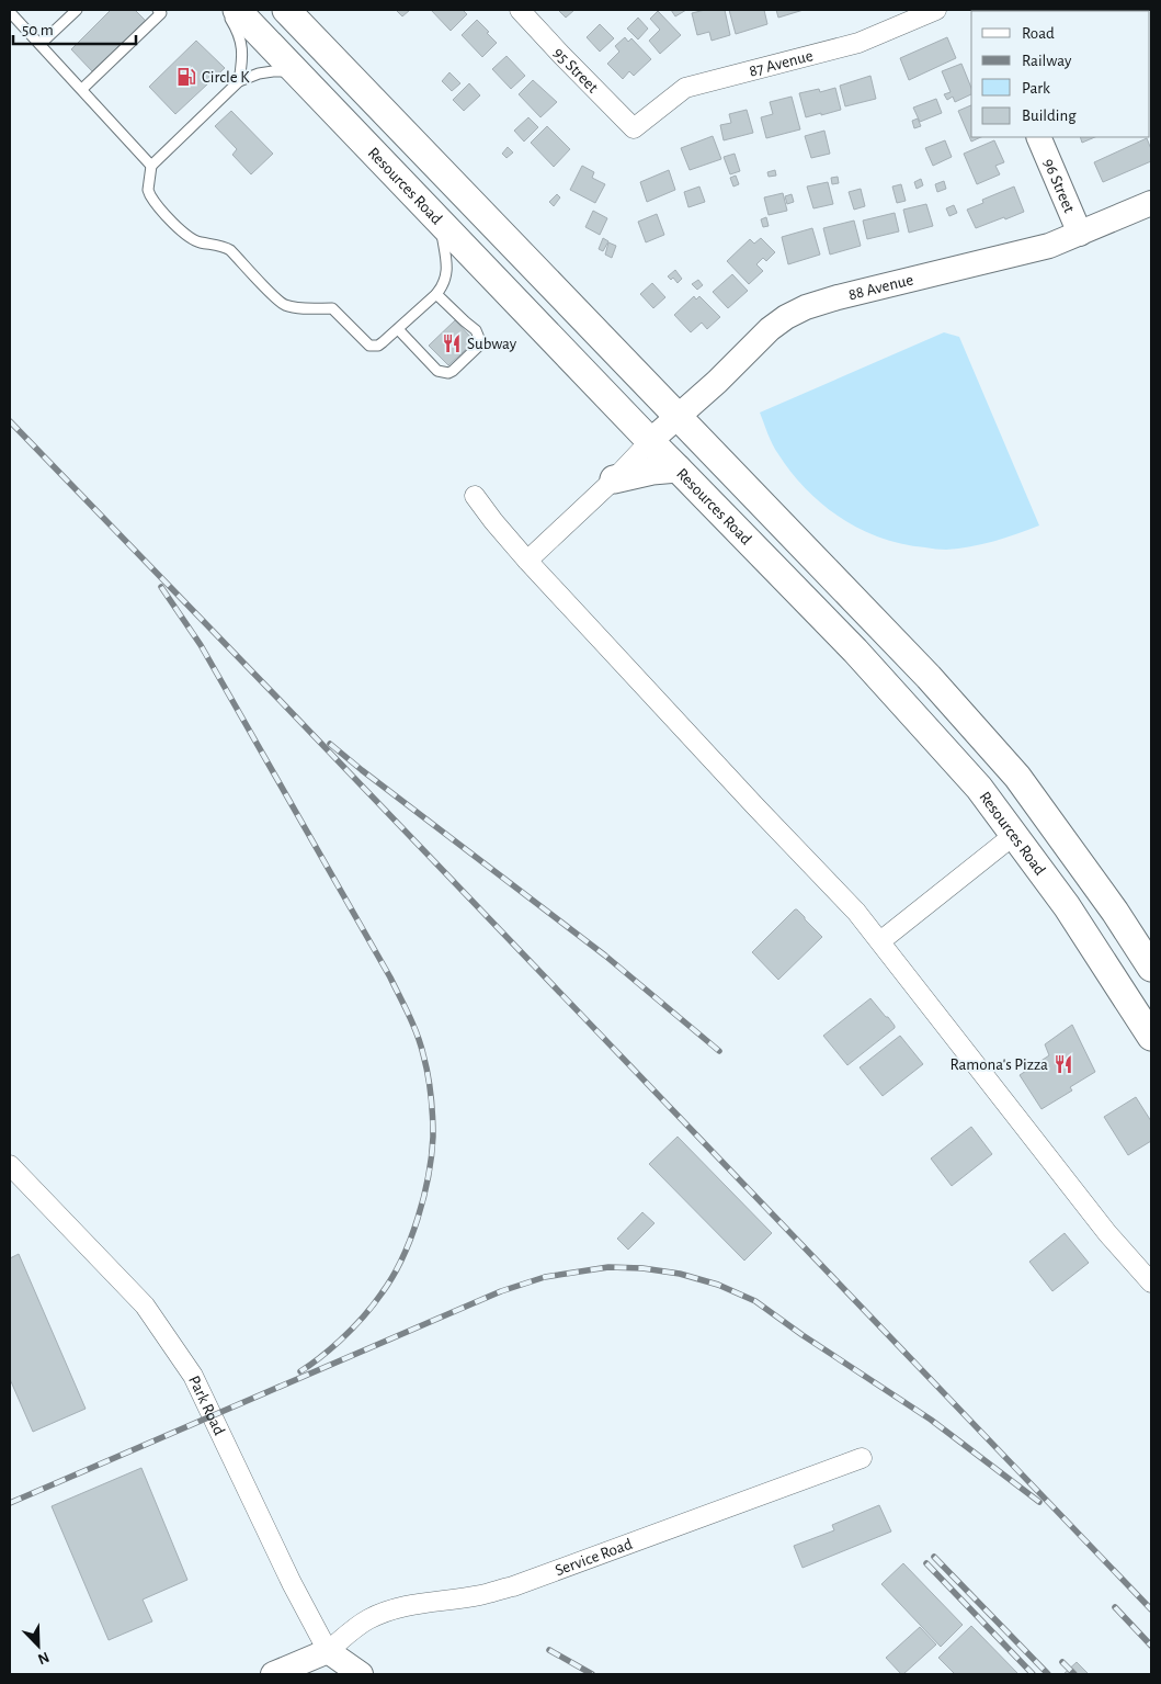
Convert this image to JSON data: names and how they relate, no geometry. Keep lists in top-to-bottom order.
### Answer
{
  "streets": {
    "main road": ["Resources Road"],
    "street": [
      "87 Avenue",
      "95 Street",
      "96 Street",
      "88 Avenue",
      "Park Road",
      "Service Road"
    ]
  },
  "crossings": [
    ["87 Avenue", "95 Street"],
    ["96 Street", "88 Avenue"],
    ["Resources Road", "88 Avenue"],
    ["Park Road", "Service Road"]
  ],
  "places": {
    "fuel station": ["Circle K"],
    "restaurant": ["Subway", "Ramona's Pizza"]
  },
  "legend": [
    "Road",
    "Railway",
    "Park",
    "Building"
  ],
  "scale_bar": "50 m",
  "north": "bottom right"
}
